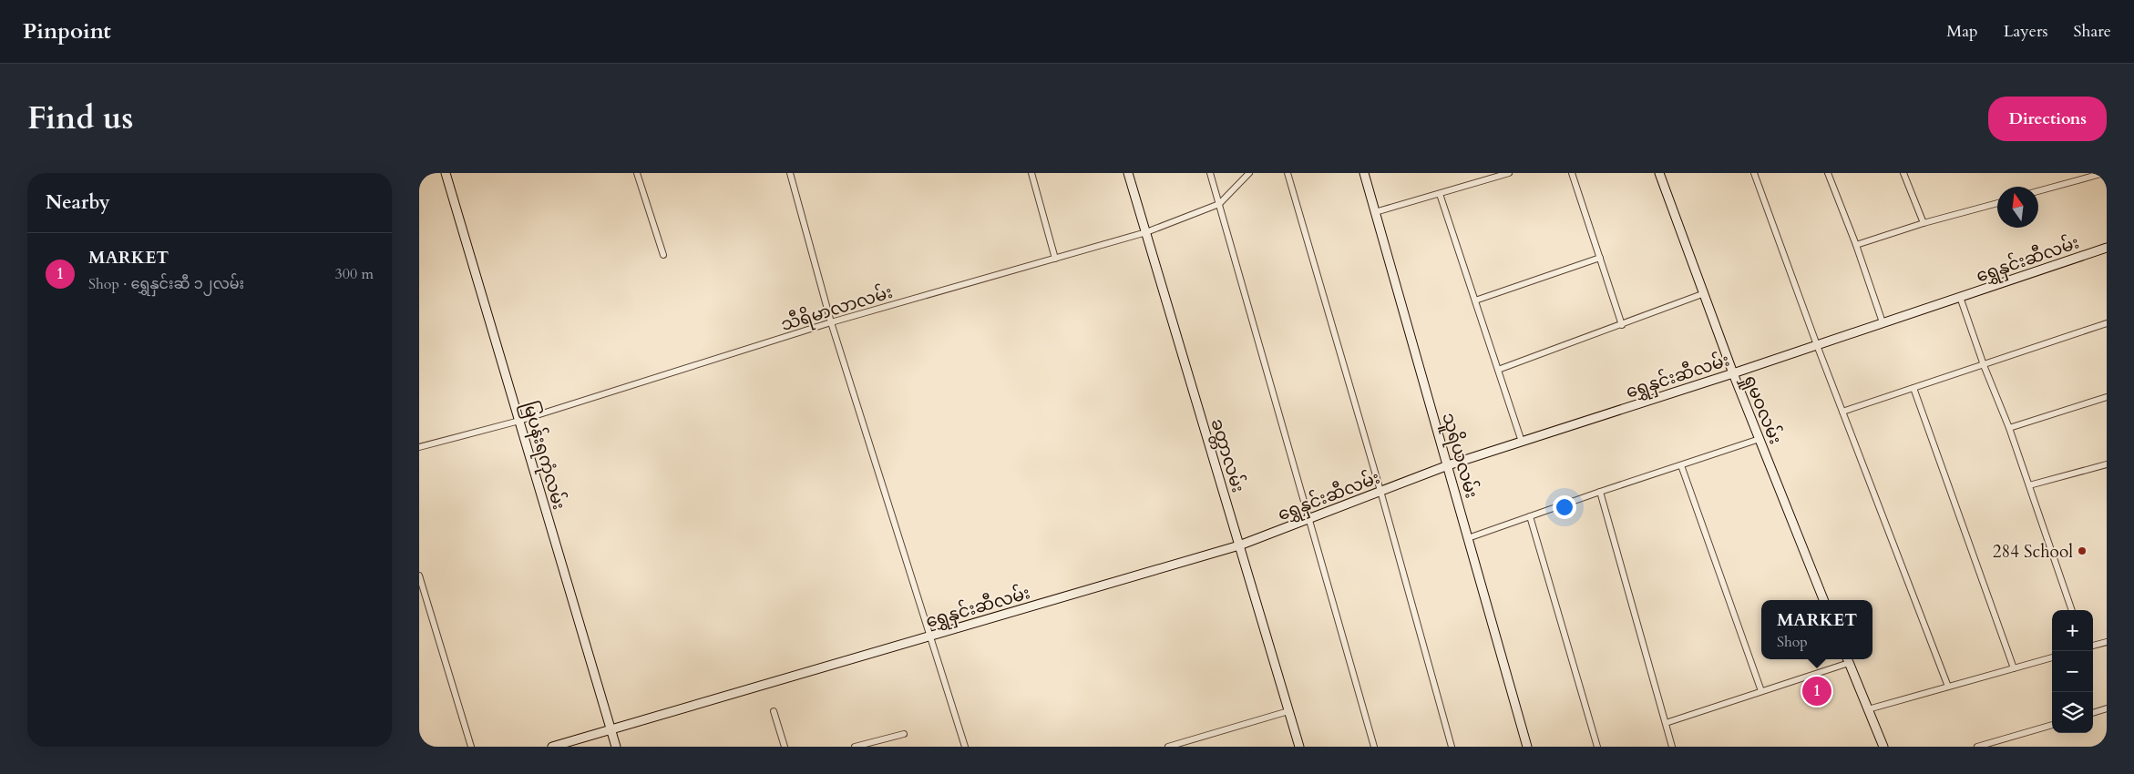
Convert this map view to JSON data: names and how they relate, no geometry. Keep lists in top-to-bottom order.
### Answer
{
  "streets": {
    "street": [
      "ရွှေနှင်းဆီလမ်း",
      "သီရိမာလာလမ်း",
      "ရှုမဝလမ်း",
      "မြပန်းရကုံလမ်း",
      "ခတ္တာလမ်း",
      "သူရိယလမ်း"
    ]
  },
  "crossings": [
    ["ရွှေနှင်းဆီလမ်း", "ရှုမဝလမ်း"],
    ["ရွှေနှင်းဆီလမ်း", "မြပန်းရကုံလမ်း"],
    ["ရွှေနှင်းဆီလမ်း", "ခတ္တာလမ်း"],
    ["ရွှေနှင်းဆီလမ်း", "သူရိယလမ်း"],
    ["သီရိမာလာလမ်း", "မြပန်းရကုံလမ်း"],
    ["သီရိမာလာလမ်း", "ခတ္တာလမ်း"]
  ],
  "places": ["284 School"],
  "north": "top",
  "page": {
    "header": "Pinpoint",
    "nav": ["Map", "Layers", "Share"],
    "title": "Find us",
    "buttons": "Directions",
    "heading": "Nearby",
    "list": [
      {
        "mark": "1",
        "name": "MARKET",
        "note": "Shop · ရွှေနှင်းဆီ ၁၂လမ်း",
        "value": "300 m"
      }
    ],
    "popup": ["MARKET", "Shop"],
    "map_buttons": ["+", "−"],
    "pins": "1"
  }
}
